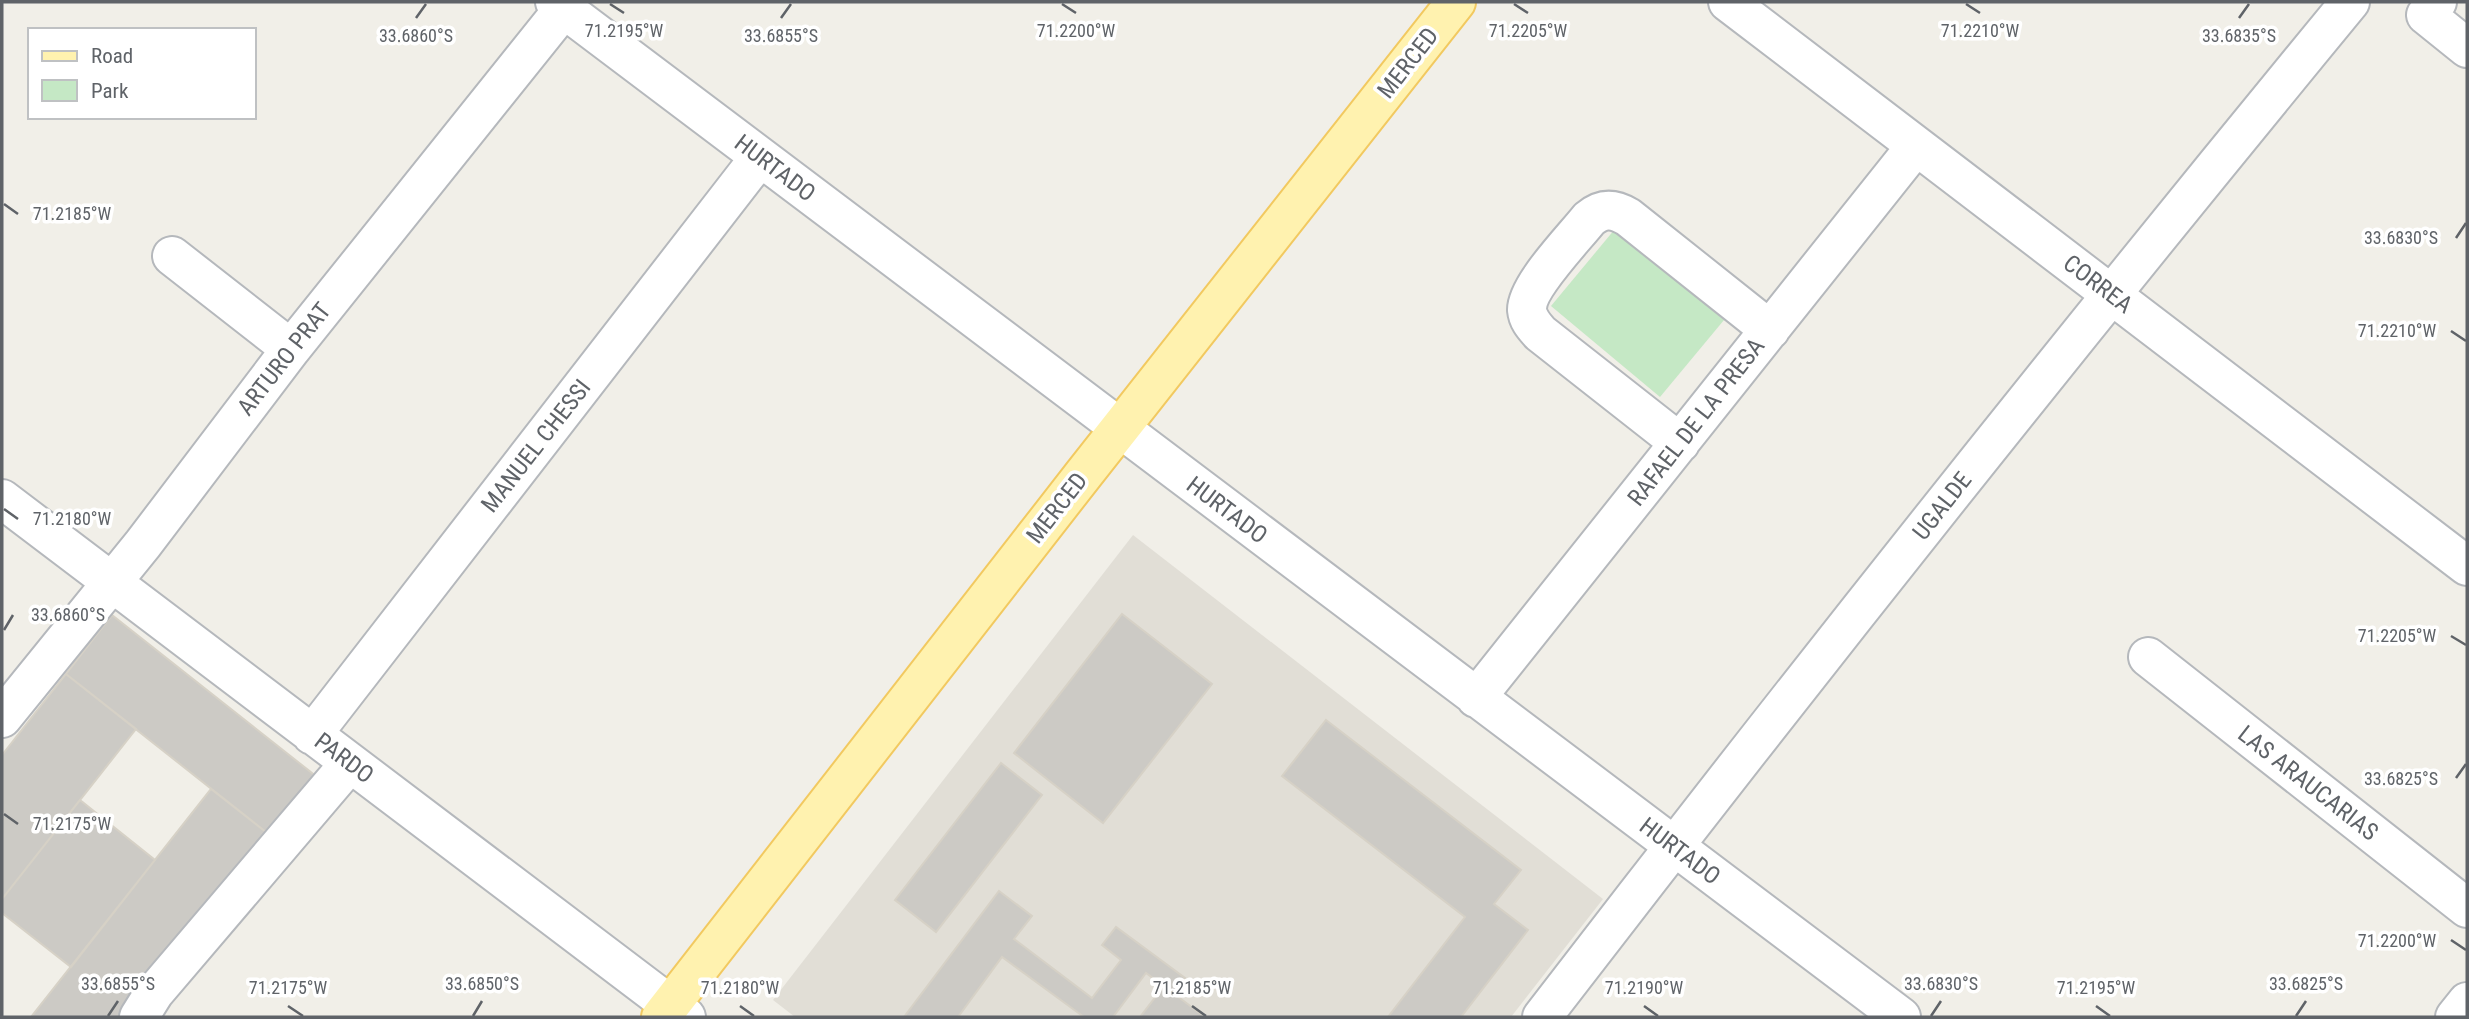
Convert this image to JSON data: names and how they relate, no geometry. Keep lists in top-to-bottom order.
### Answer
{
  "streets": {
    "main road": ["MERCED"],
    "street": [
      "HURTADO",
      "CORREA",
      "ARTURO PRAT",
      "RAFAEL DE LA PRESA",
      "MANUEL CHESSI",
      "UGALDE",
      "PARDO",
      "LAS ARAUCARIAS"
    ]
  },
  "crossings": [
    ["MERCED", "HURTADO"],
    ["MERCED", "PARDO"],
    ["HURTADO", "ARTURO PRAT"],
    ["HURTADO", "RAFAEL DE LA PRESA"],
    ["HURTADO", "MANUEL CHESSI"],
    ["HURTADO", "UGALDE"],
    ["CORREA", "RAFAEL DE LA PRESA"],
    ["CORREA", "UGALDE"],
    ["ARTURO PRAT", "PARDO"],
    ["MANUEL CHESSI", "PARDO"]
  ],
  "legend": ["Road", "Park"],
  "coordinates": [
    "71.2195°W",
    "71.2200°W",
    "71.2210°W",
    "71.2205°W",
    "33.6860°S",
    "33.6855°S",
    "33.6835°S",
    "71.2185°W",
    "33.6830°S",
    "71.2180°W",
    "33.6825°S",
    "71.2175°W",
    "33.6850°S",
    "71.2190°W"
  ]
}
